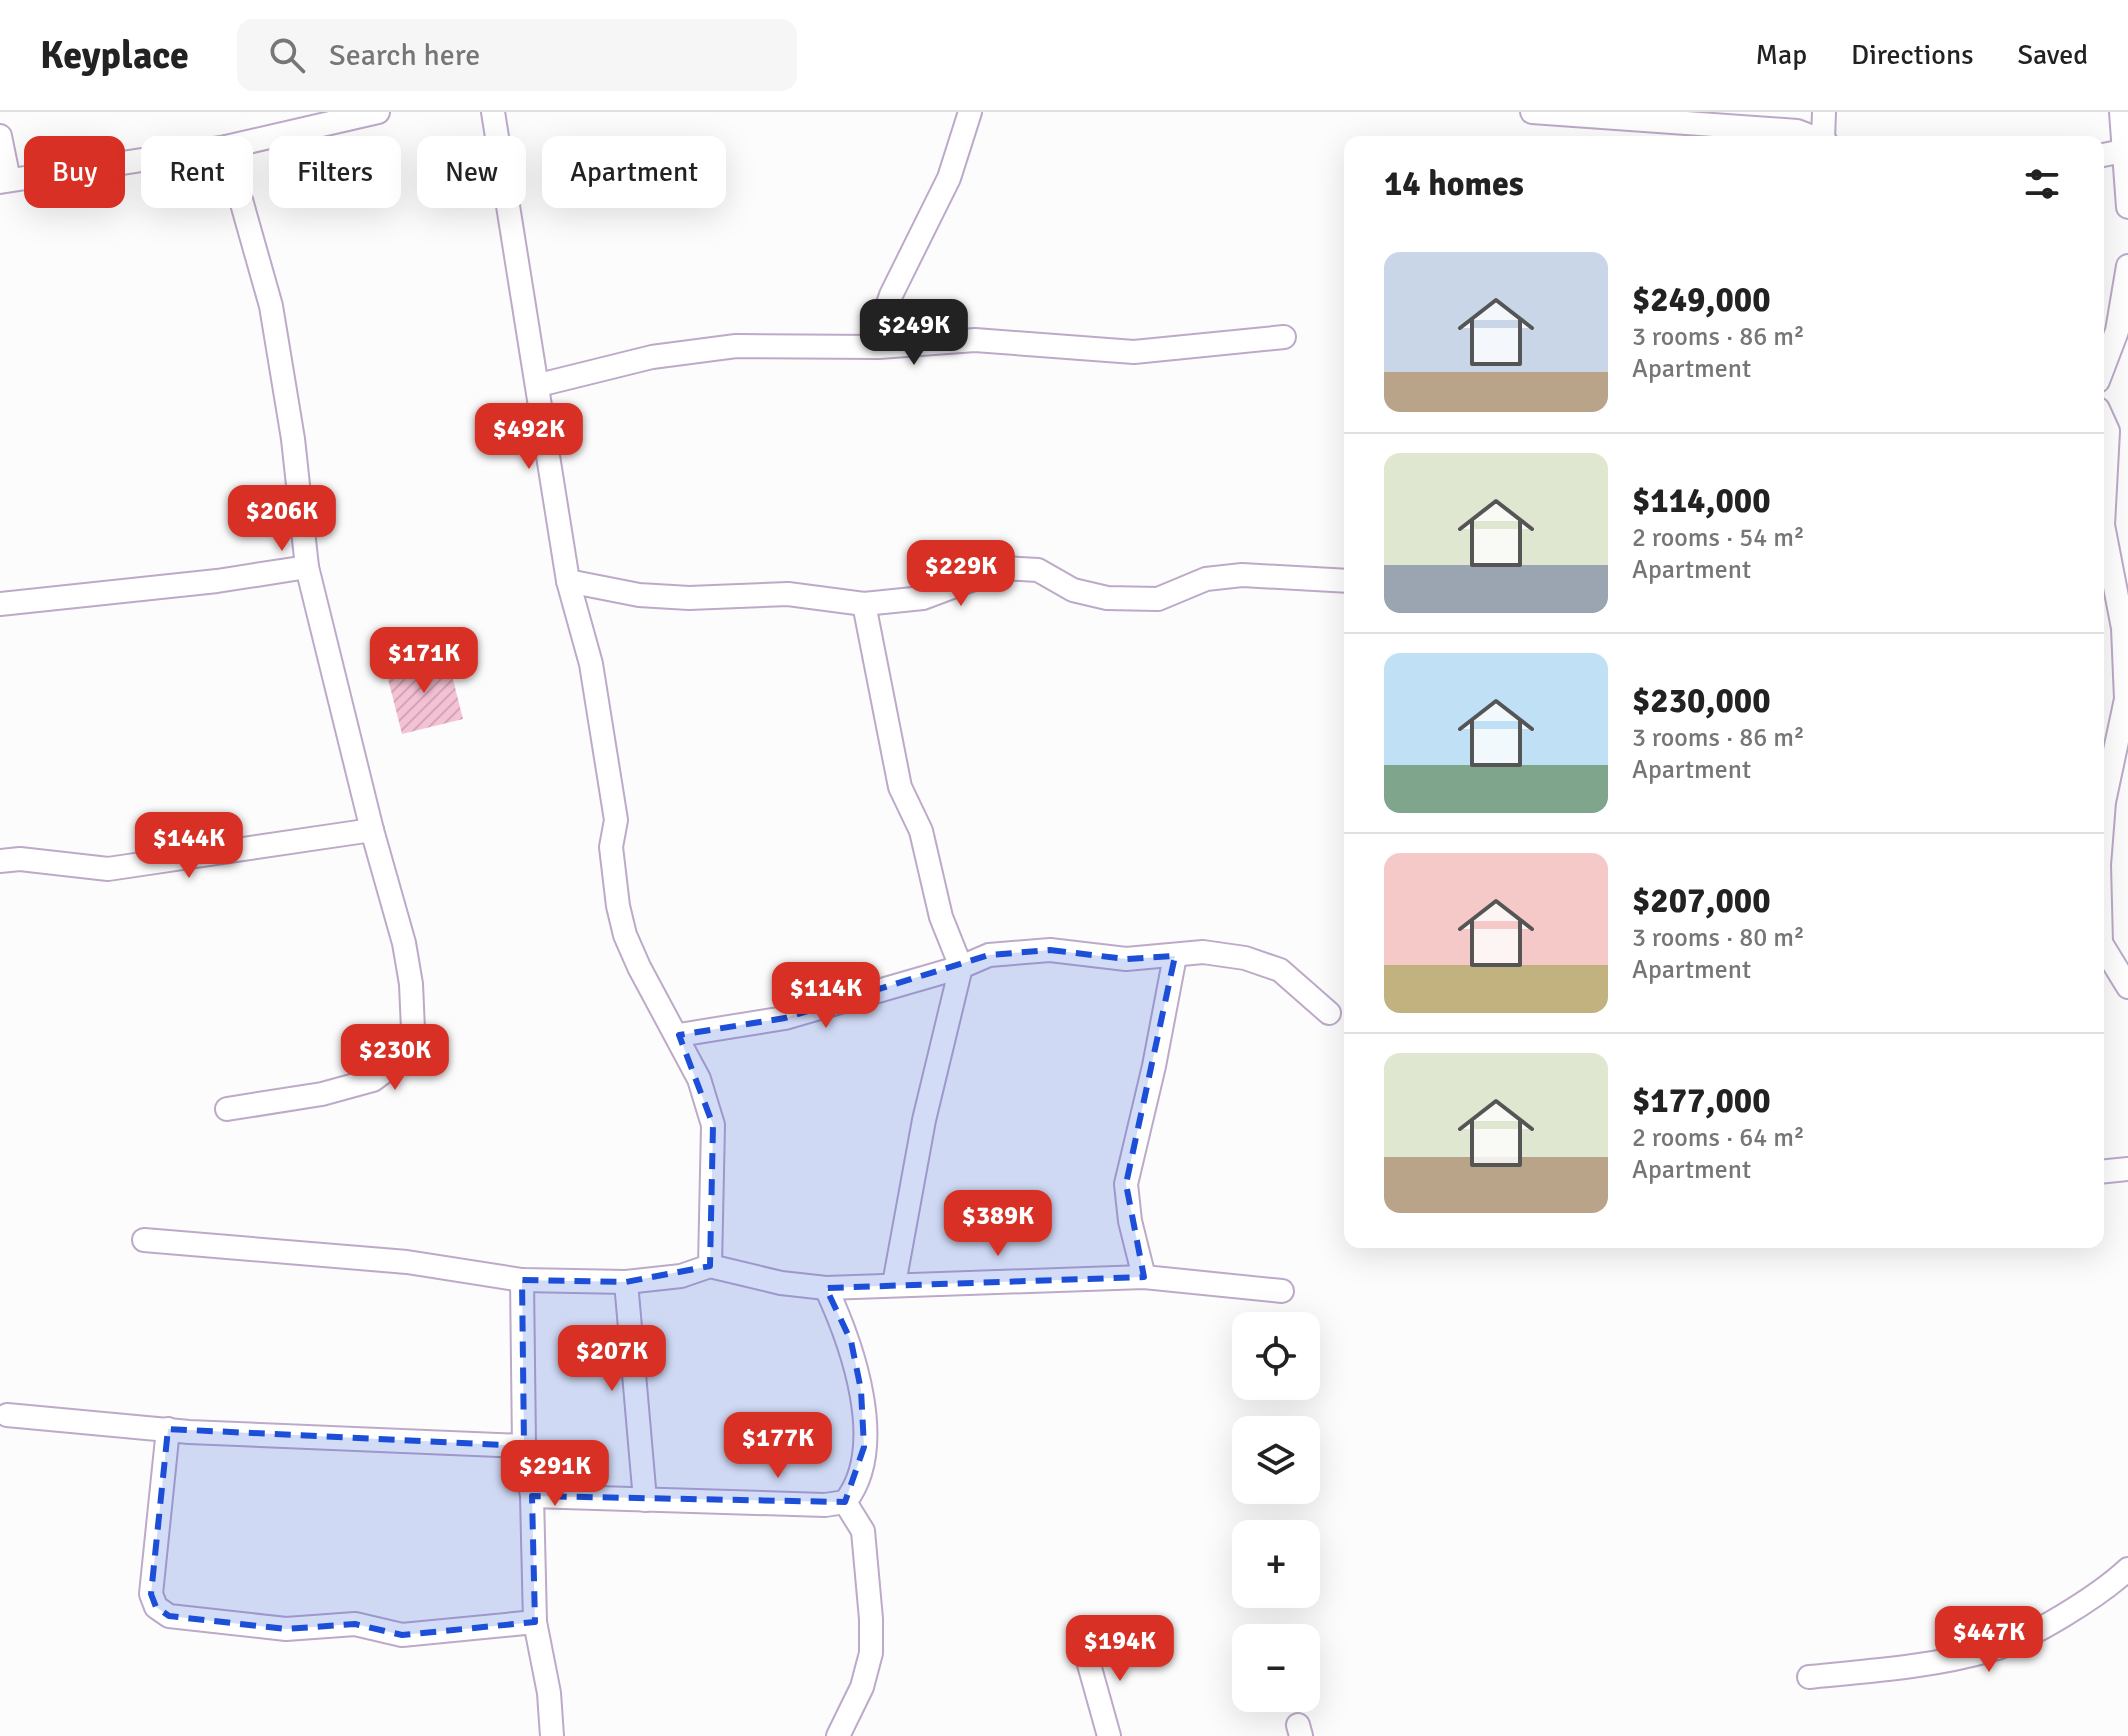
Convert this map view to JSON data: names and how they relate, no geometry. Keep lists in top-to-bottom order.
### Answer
{
  "page": {
    "header": "Keyplace",
    "search": "Search here",
    "nav": ["Map", "Directions", "Saved"],
    "chip": [
      "Buy",
      "Rent",
      "Filters",
      "New",
      "Apartment"
    ],
    "heading": "14 homes",
    "list": [
      {
        "name": "$249,000",
        "note": "3 rooms · 86 m² · Apartment"
      },
      {
        "name": "$114,000",
        "note": "2 rooms · 54 m² · Apartment"
      },
      {
        "name": "$230,000",
        "note": "3 rooms · 86 m² · Apartment"
      },
      {
        "name": "$207,000",
        "note": "3 rooms · 80 m² · Apartment"
      },
      {
        "name": "$177,000",
        "note": "2 rooms · 64 m² · Apartment"
      }
    ],
    "price": [
      "$249K",
      "$492K",
      "$206K",
      "$229K",
      "$171K",
      "$144K",
      "$114K",
      "$230K",
      "$389K",
      "$207K",
      "$177K",
      "$291K",
      "$447K",
      "$194K"
    ],
    "map_buttons": ["+", "−"]
  }
}
